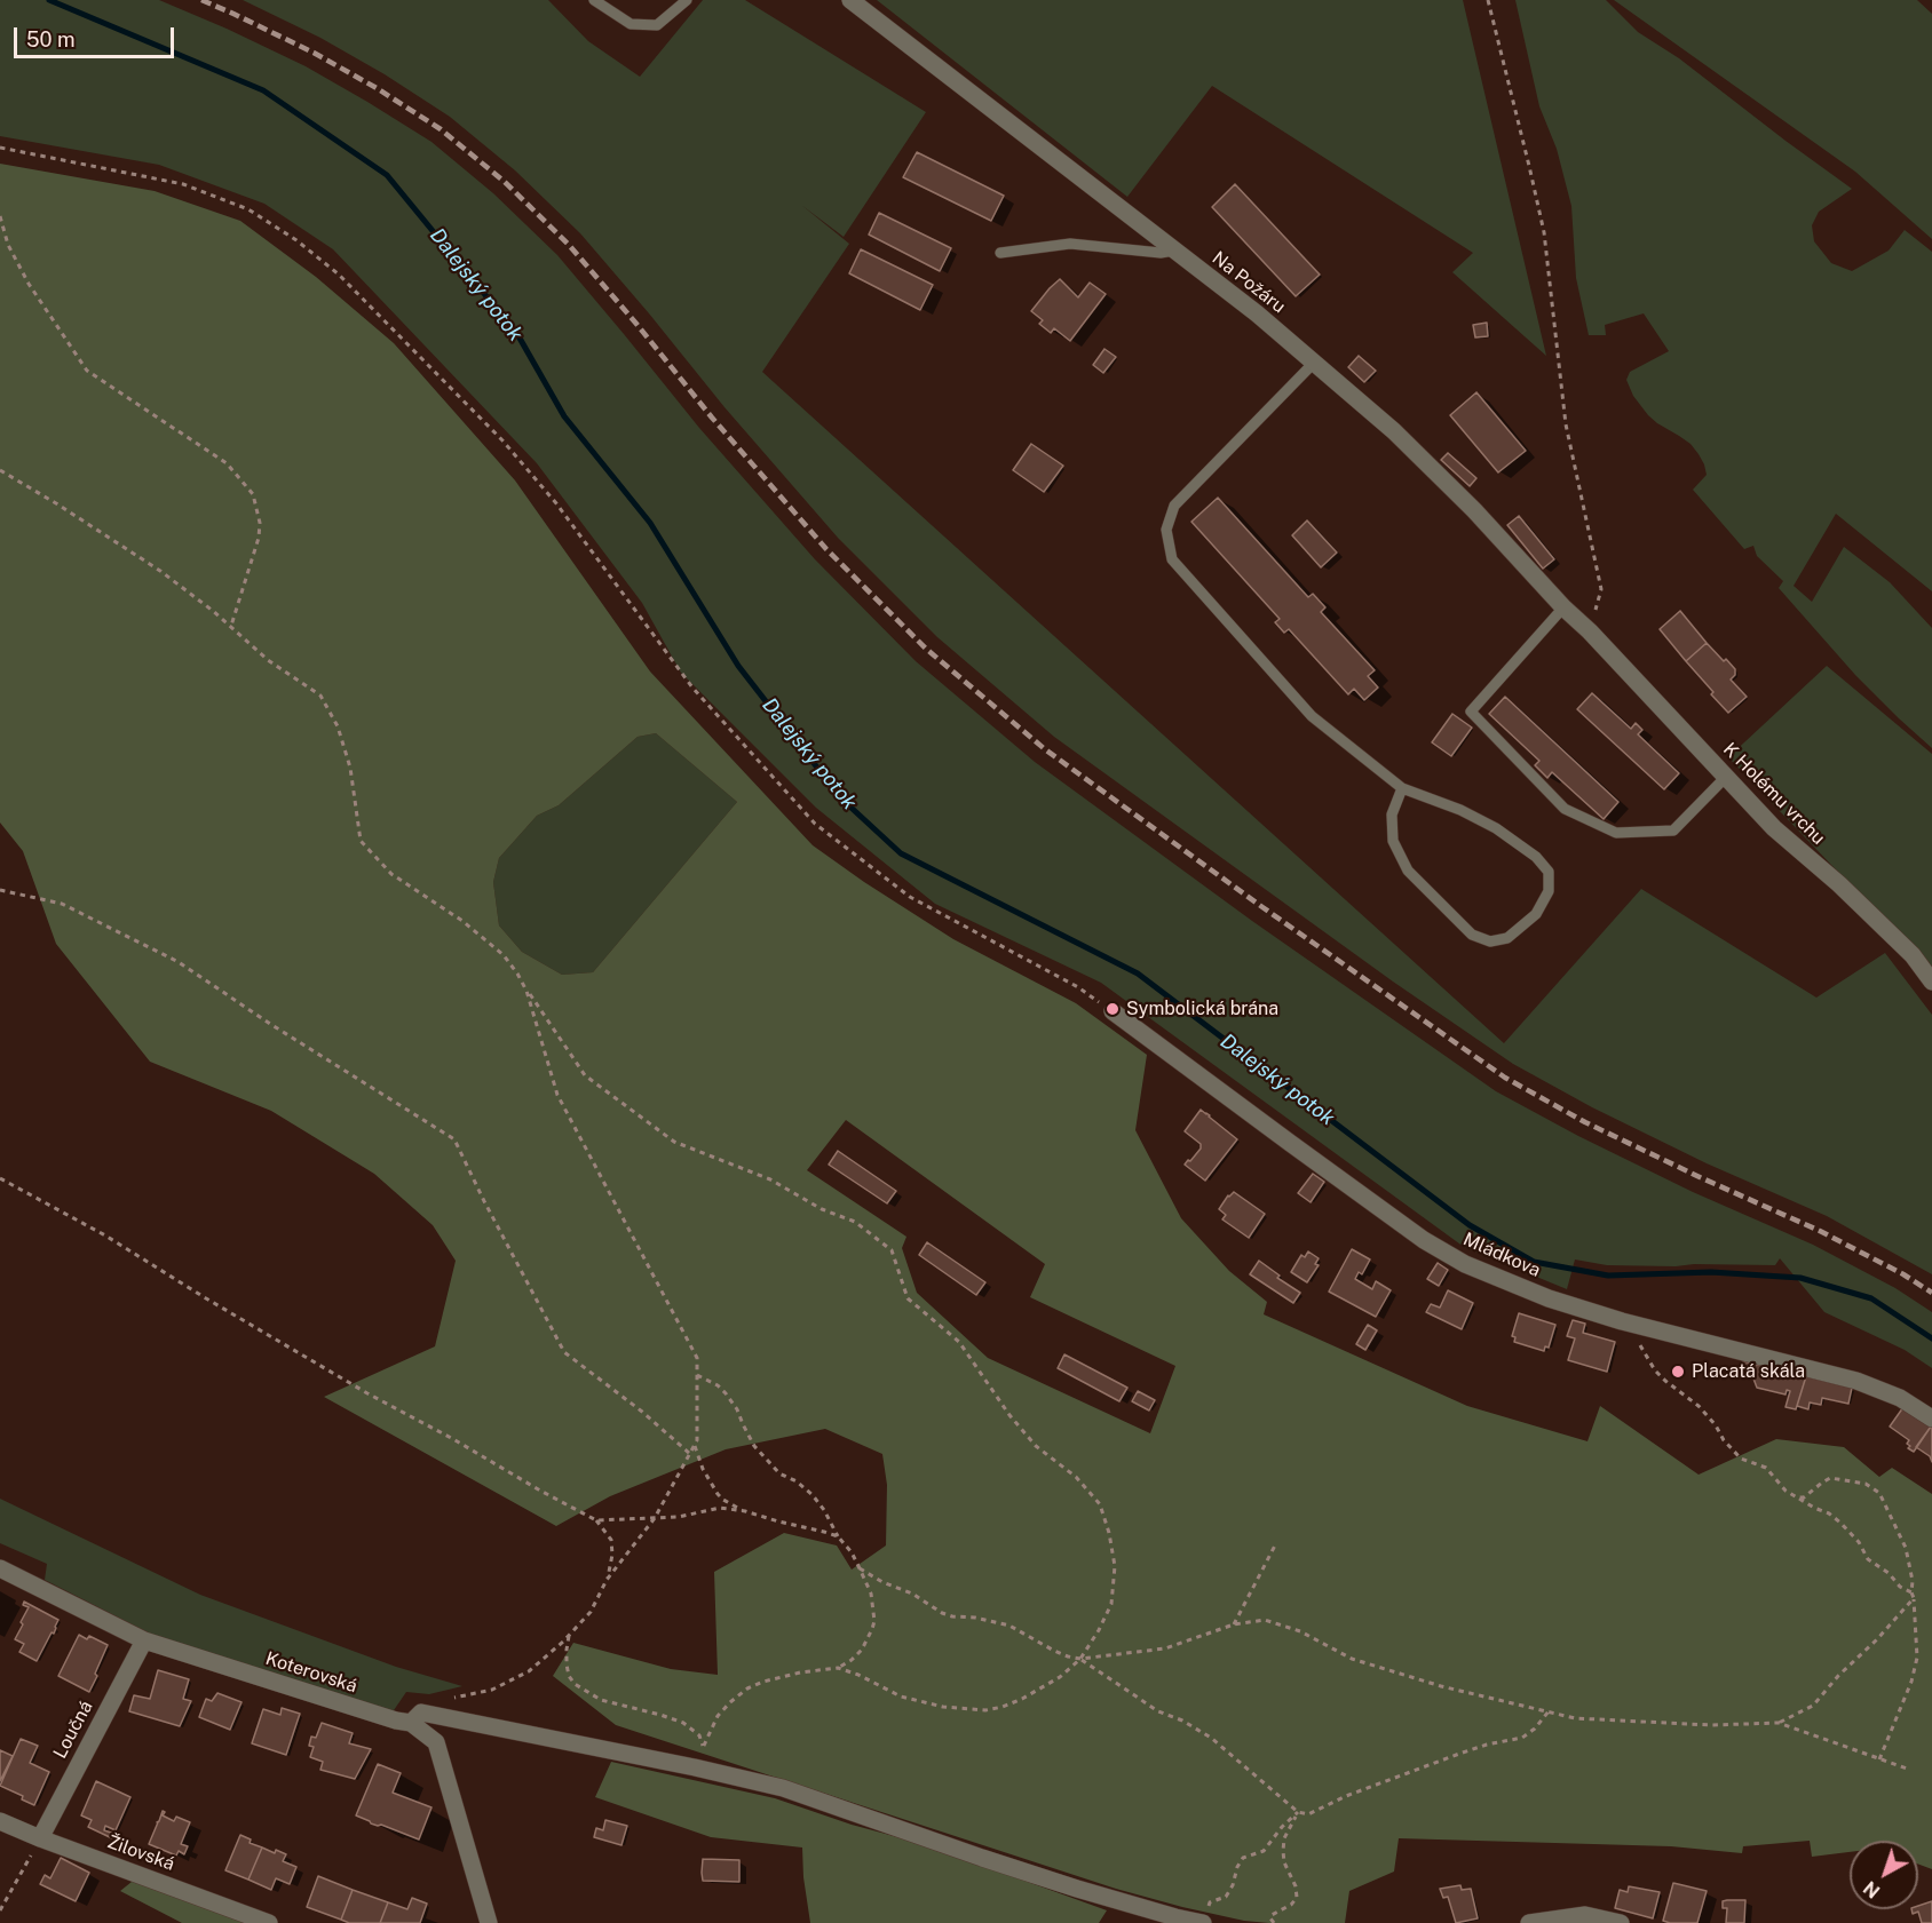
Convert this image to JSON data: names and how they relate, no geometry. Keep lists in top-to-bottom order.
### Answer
{
  "streets": {
    "street": [
      "Na Požáru",
      "K Holému vrchu",
      "Mládkova",
      "Koterovská",
      "Loučná",
      "Žilovská"
    ]
  },
  "crossings": [
    ["Na Požáru", "K Holému vrchu"],
    ["Koterovská", "Loučná"],
    ["Loučná", "Žilovská"]
  ],
  "water": ["Dalejský potok"],
  "places": ["Symbolická brána", "Placatá skála"],
  "scale_bar": "50 m",
  "north": "bottom left"
}
